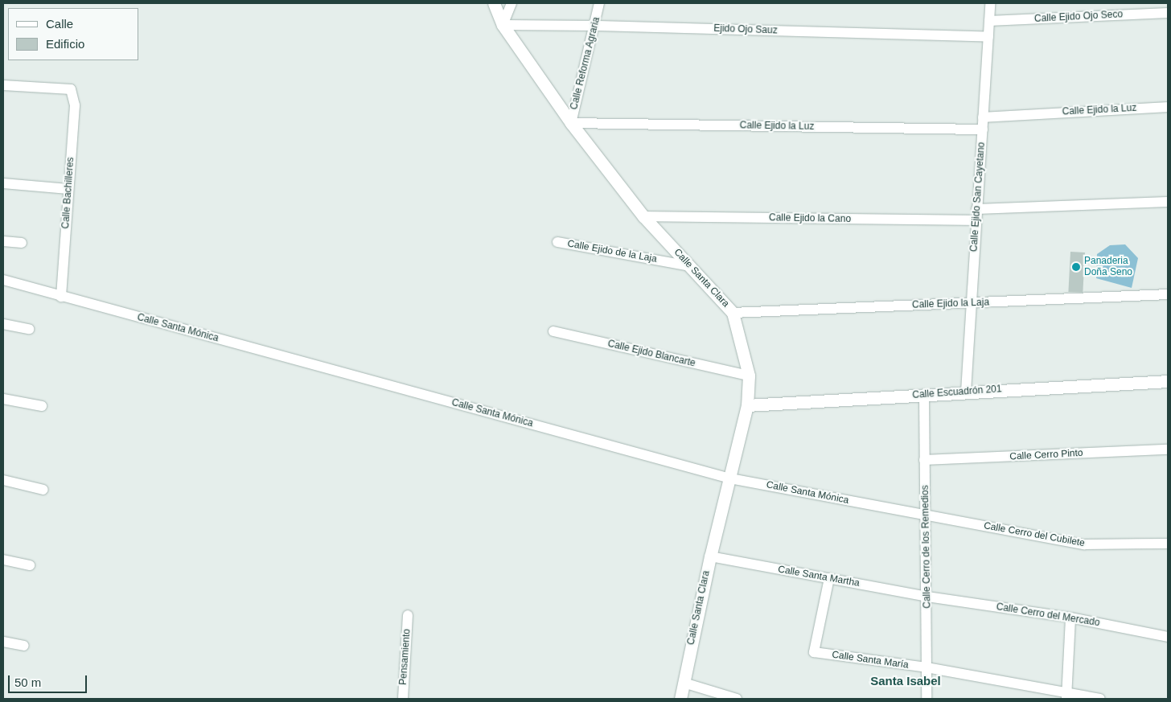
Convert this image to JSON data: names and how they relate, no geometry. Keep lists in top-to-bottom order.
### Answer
{
  "streets": {
    "street": [
      "Calle Ejido Ojo Seco",
      "Ejido Ojo Sauz",
      "Calle Reforma Agraria",
      "Calle Ejido la Luz",
      "Calle Bachilleres",
      "Calle Ejido San Cayetano",
      "Calle Ejido la Cano",
      "Calle Ejido de la Laja",
      "Calle Santa Clara",
      "Calle Ejido la Laja",
      "Calle Santa Mónica",
      "Calle Ejido Blancarte",
      "Calle Escuadrón 201",
      "Calle Cerro Pinto",
      "Calle Cerro del Cubilete",
      "Calle Cerro de los Remedios",
      "Calle Santa Martha",
      "Calle Cerro del Mercado",
      "Pensamiento",
      "Calle Santa María"
    ]
  },
  "crossings": [
    ["Calle Ejido Ojo Seco", "Calle Ejido San Cayetano"],
    ["Ejido Ojo Sauz", "Calle Reforma Agraria"],
    ["Ejido Ojo Sauz", "Calle Ejido San Cayetano"],
    ["Ejido Ojo Sauz", "Calle Santa Clara"],
    ["Calle Reforma Agraria", "Calle Ejido la Luz"],
    ["Calle Reforma Agraria", "Calle Santa Clara"],
    ["Calle Ejido la Luz", "Calle Ejido San Cayetano"],
    ["Calle Ejido la Luz", "Calle Santa Clara"],
    ["Calle Bachilleres", "Calle Santa Mónica"],
    ["Calle Ejido San Cayetano", "Calle Ejido la Cano"],
    ["Calle Ejido San Cayetano", "Calle Ejido la Laja"],
    ["Calle Ejido San Cayetano", "Calle Escuadrón 201"],
    ["Calle Ejido la Cano", "Calle Santa Clara"],
    ["Calle Ejido de la Laja", "Calle Santa Clara"],
    ["Calle Santa Clara", "Calle Ejido la Laja"],
    ["Calle Santa Clara", "Calle Santa Mónica"],
    ["Calle Santa Clara", "Calle Ejido Blancarte"],
    ["Calle Santa Clara", "Calle Escuadrón 201"],
    ["Calle Santa Clara", "Calle Santa Martha"],
    ["Calle Santa Mónica", "Calle Cerro del Cubilete"],
    ["Calle Santa Mónica", "Calle Cerro de los Remedios"],
    ["Calle Escuadrón 201", "Calle Cerro de los Remedios"],
    ["Calle Cerro Pinto", "Calle Cerro de los Remedios"],
    ["Calle Cerro del Cubilete", "Calle Cerro de los Remedios"],
    ["Calle Cerro de los Remedios", "Calle Santa Martha"],
    ["Calle Cerro de los Remedios", "Calle Cerro del Mercado"],
    ["Calle Cerro de los Remedios", "Calle Santa María"],
    ["Calle Santa Martha", "Calle Cerro del Mercado"],
    ["Calle Santa Martha", "Calle Santa María"]
  ],
  "districts": ["Santa Isabel"],
  "places": ["Panaderia Doña Seno"],
  "legend": ["Calle", "Edificio"],
  "scale_bar": "50 m"
}
